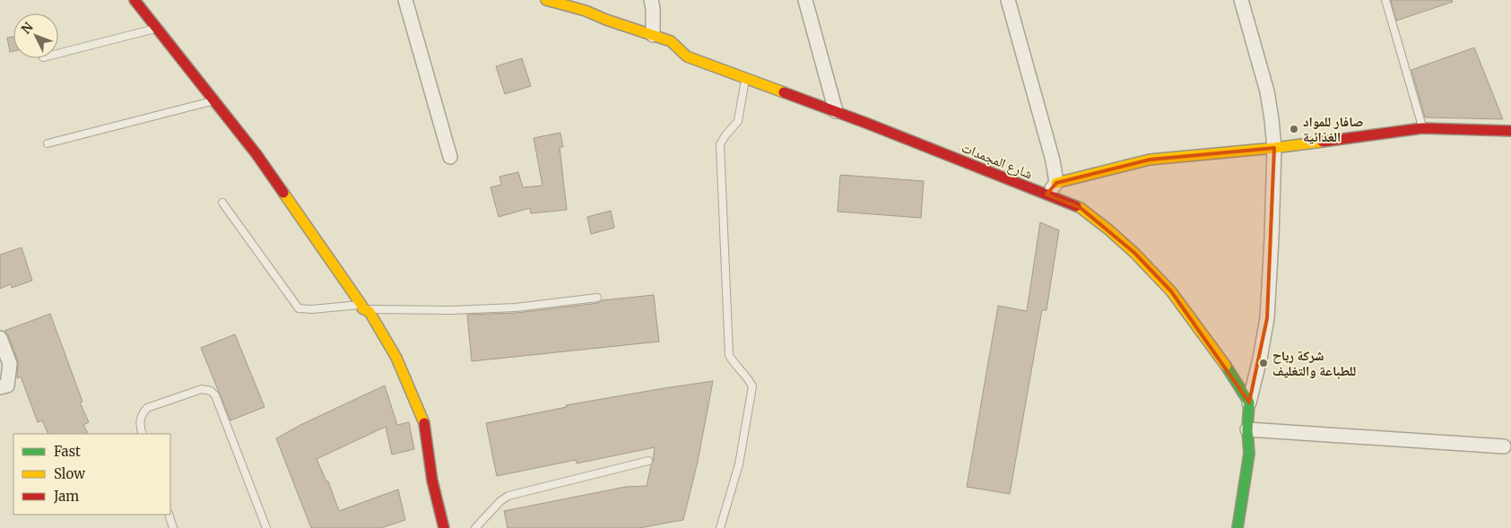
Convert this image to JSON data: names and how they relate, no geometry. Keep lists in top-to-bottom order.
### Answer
{
  "streets": {
    "street": ["شارع المجمدات"]
  },
  "places": ["صافار للمواد الغذائية", "شركة رباح للطباعة والتغليف"],
  "legend": ["Fast", "Slow", "Jam"],
  "north": "top left"
}
